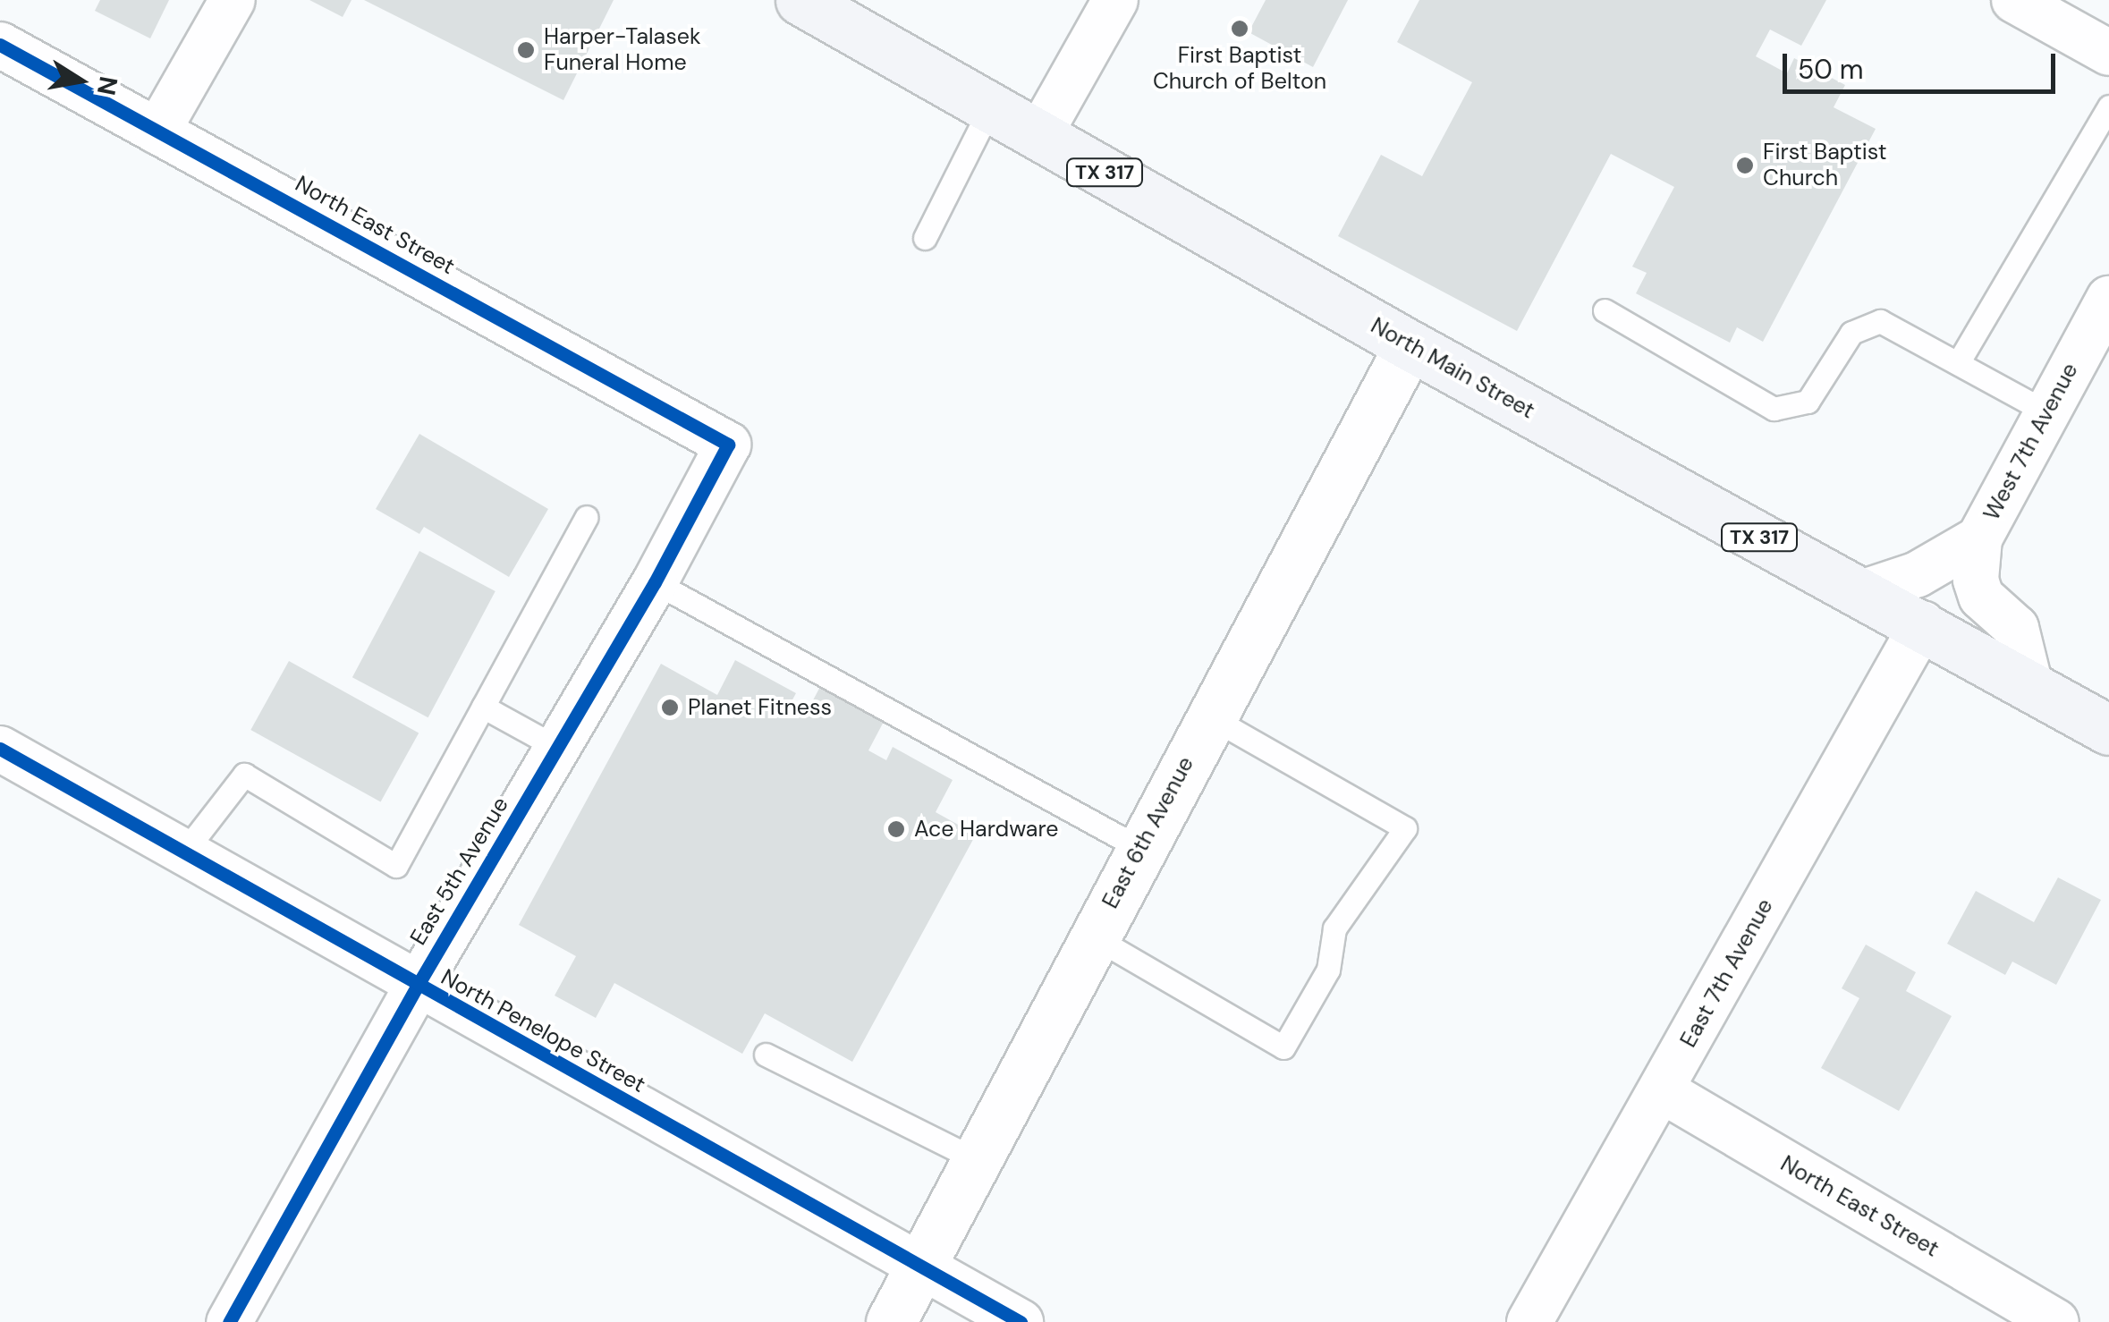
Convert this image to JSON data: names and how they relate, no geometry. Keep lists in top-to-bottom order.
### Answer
{
  "streets": {
    "main road": ["TX 317", "North Main Street", "East 6th Avenue"],
    "street": [
      "North East Street",
      "West 7th Avenue",
      "East 5th Avenue",
      "East 7th Avenue",
      "North Penelope Street"
    ]
  },
  "crossings": [
    ["North East Street", "East 5th Avenue"],
    ["North East Street", "East 7th Avenue"],
    ["North Main Street", "West 7th Avenue"],
    ["North Main Street", "East 6th Avenue"],
    ["North Main Street", "East 7th Avenue"],
    ["East 6th Avenue", "North Penelope Street"],
    ["East 5th Avenue", "North Penelope Street"]
  ],
  "places": [
    "First Baptist Church of Belton",
    "Harper-Talasek Funeral Home",
    "First Baptist Church",
    "Planet Fitness",
    "Ace Hardware"
  ],
  "scale_bar": "50 m",
  "north": "right"
}
